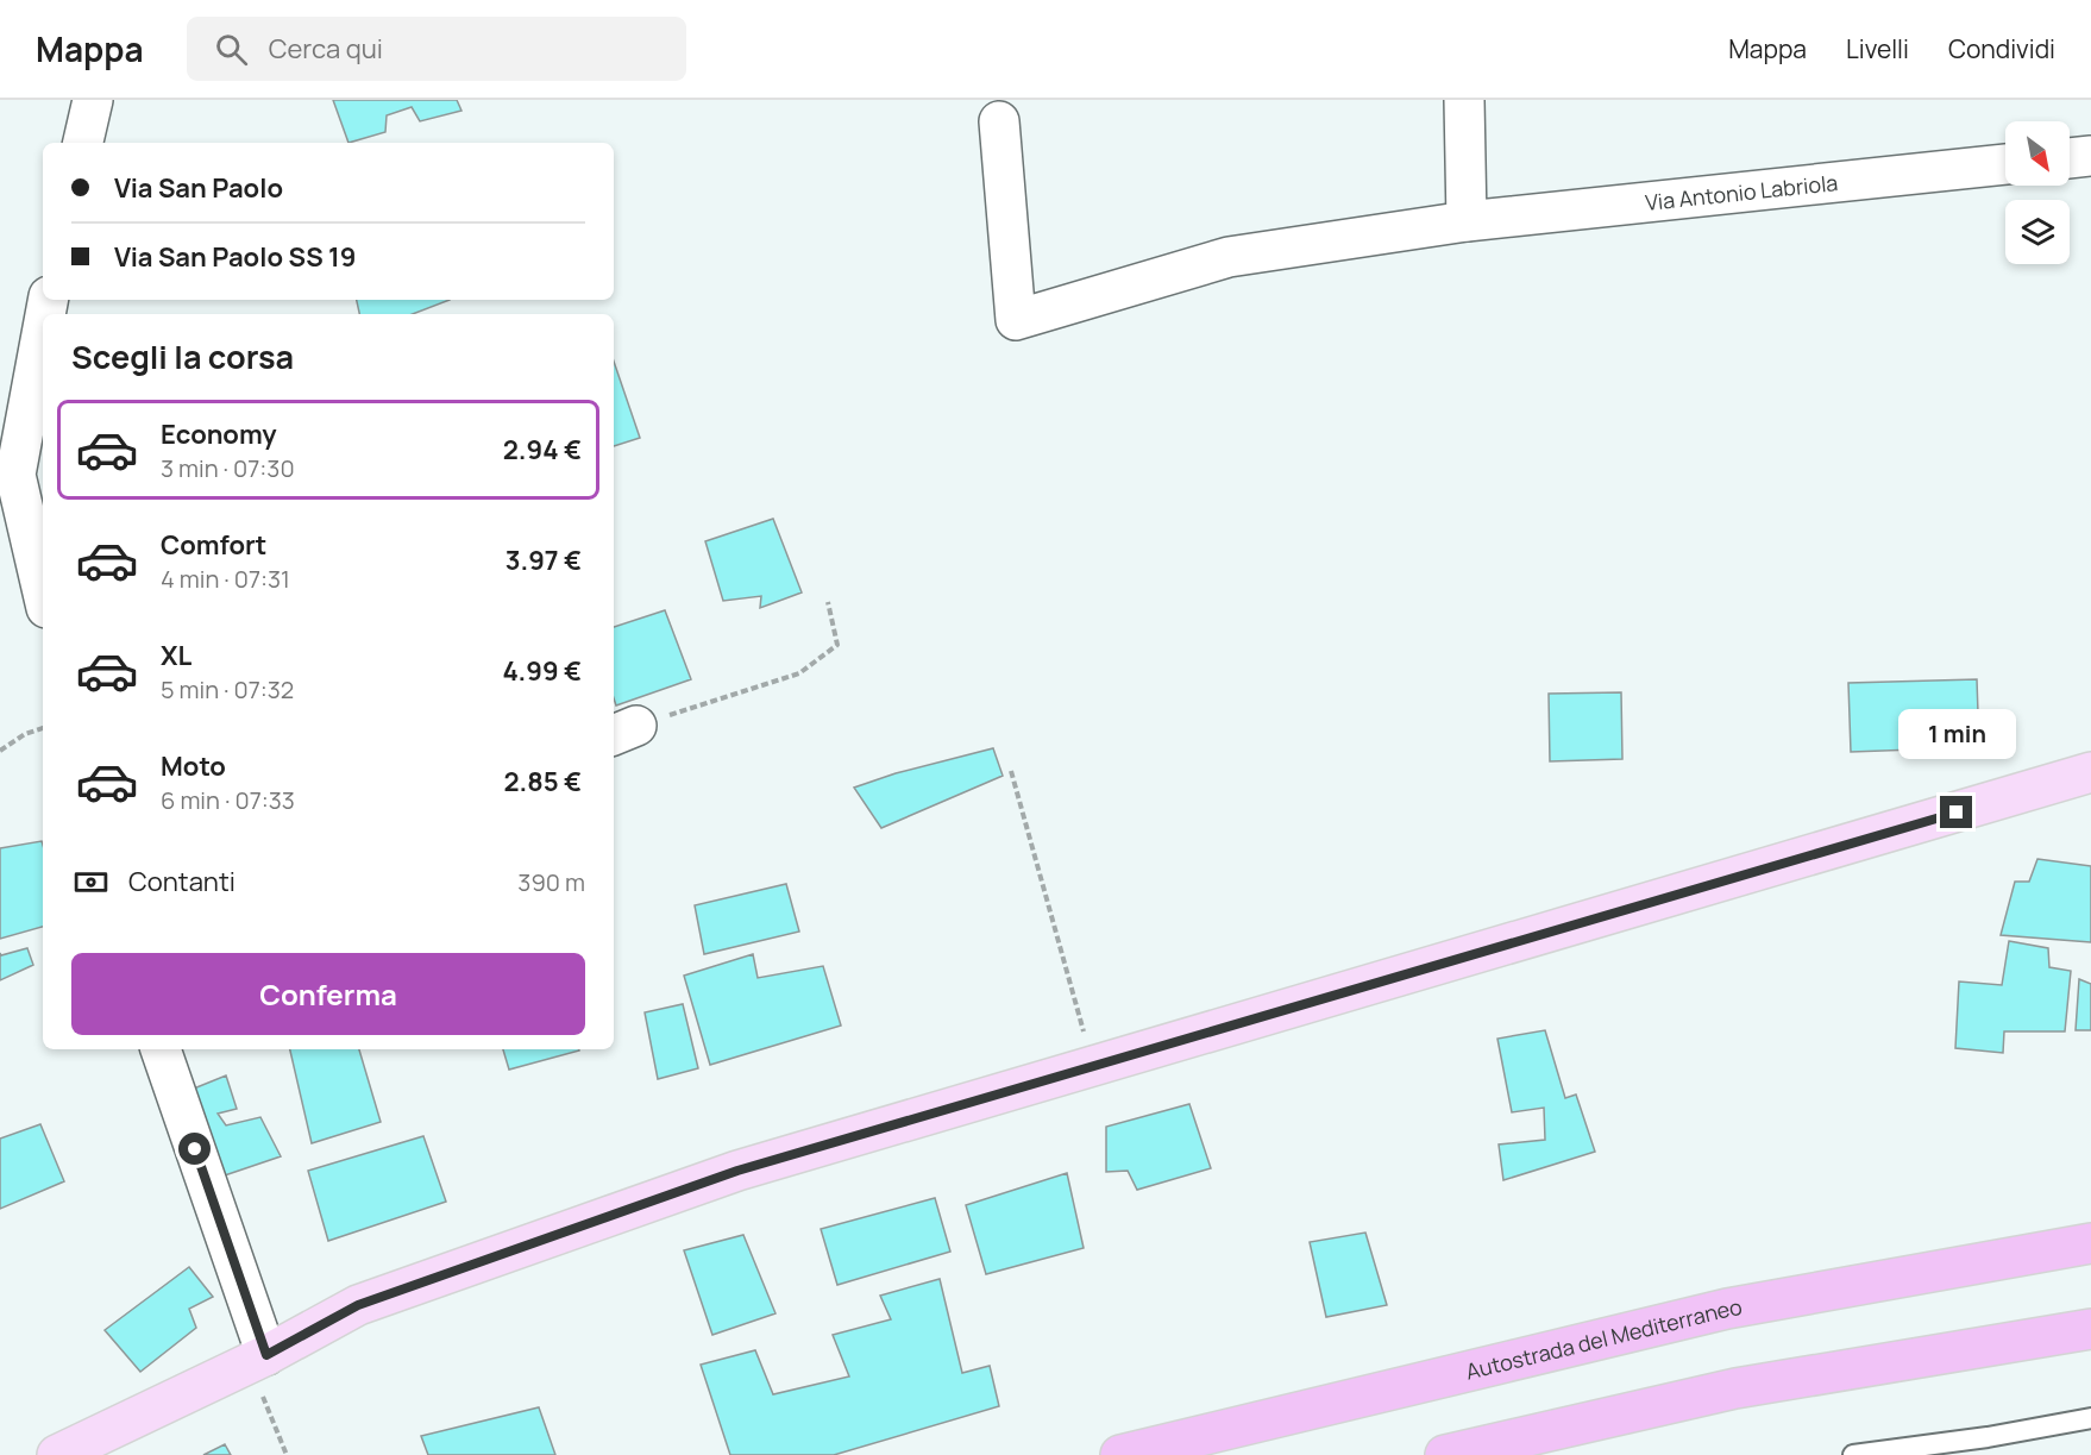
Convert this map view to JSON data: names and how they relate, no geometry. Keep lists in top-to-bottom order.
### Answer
{
  "streets": {
    "highway": ["Autostrada del Mediterraneo"],
    "street": ["Via Antonio Labriola"]
  },
  "north": "bottom right",
  "page": {
    "header": "Mappa",
    "search": "Cerca qui",
    "nav": ["Mappa", "Livelli", "Condividi"],
    "banner": ["Via San Paolo", "Via San Paolo SS 19"],
    "heading": "Scegli la corsa",
    "list": [
      {
        "name": "Economy",
        "note": "3 min · 07:30",
        "value": "2.94 €"
      },
      {
        "name": "Comfort",
        "note": "4 min · 07:31",
        "value": "3.97 €"
      },
      {
        "name": "XL",
        "note": "5 min · 07:32",
        "value": "4.99 €"
      },
      {
        "name": "Moto",
        "note": "6 min · 07:33",
        "value": "2.85 €"
      }
    ],
    "bubble": "1 min",
    "pay": ["Contanti", "390 m"],
    "buttons": "Conferma"
  }
}
